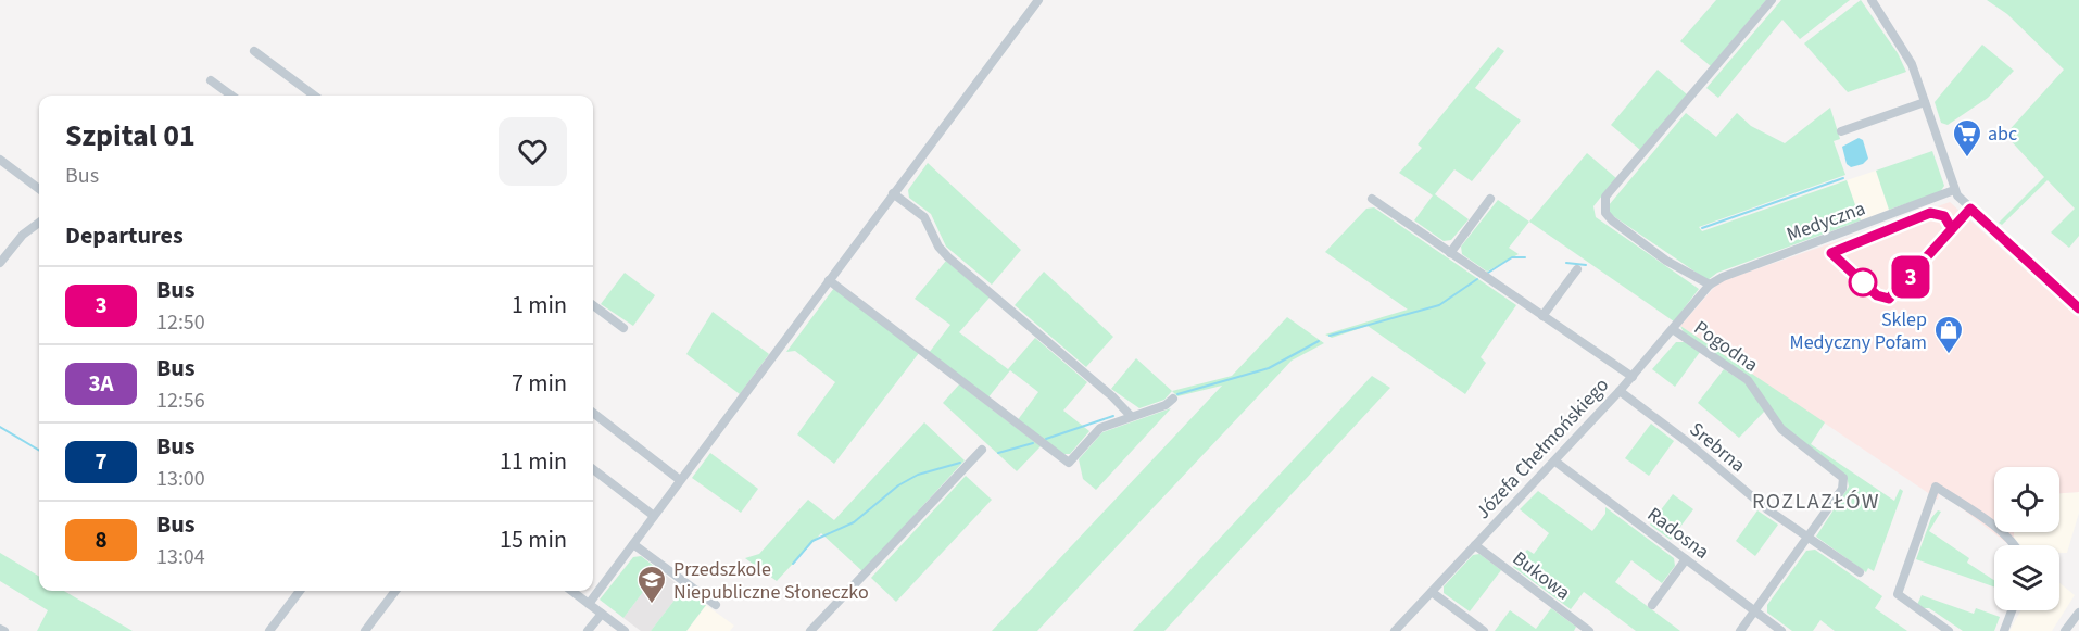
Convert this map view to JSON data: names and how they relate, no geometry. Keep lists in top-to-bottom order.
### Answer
{
  "streets": {
    "street": [
      "Medyczna",
      "Pogodna",
      "Srebrna",
      "Józefa Chełmońskiego",
      "Radosna",
      "Bukowa"
    ]
  },
  "crossings": [
    ["Medyczna", "Józefa Chełmońskiego"],
    ["Pogodna", "Srebrna"],
    ["Pogodna", "Józefa Chełmońskiego"],
    ["Srebrna", "Józefa Chełmońskiego"],
    ["Józefa Chełmońskiego", "Radosna"],
    ["Józefa Chełmońskiego", "Bukowa"]
  ],
  "districts": ["ROZLAZŁÓW"],
  "places": {
    "supermarket": ["abc"],
    "shop": ["Sklep Medyczny Pofam"],
    "school or university": ["Przedszkole Niepubliczne Słoneczko"]
  },
  "lines": ["bus line 3"],
  "page": {
    "on_map": "3",
    "heading": [
      ["Szpital 01", "Bus"],
      "Departures"
    ],
    "list": [
      {
        "mark": "3",
        "name": "Bus",
        "note": "12:50",
        "value": "1 min"
      },
      {
        "mark": "3A",
        "name": "Bus",
        "note": "12:56",
        "value": "7 min"
      },
      {
        "mark": "7",
        "name": "Bus",
        "note": "13:00",
        "value": "11 min"
      },
      {
        "mark": "8",
        "name": "Bus",
        "note": "13:04",
        "value": "15 min"
      }
    ]
  }
}
